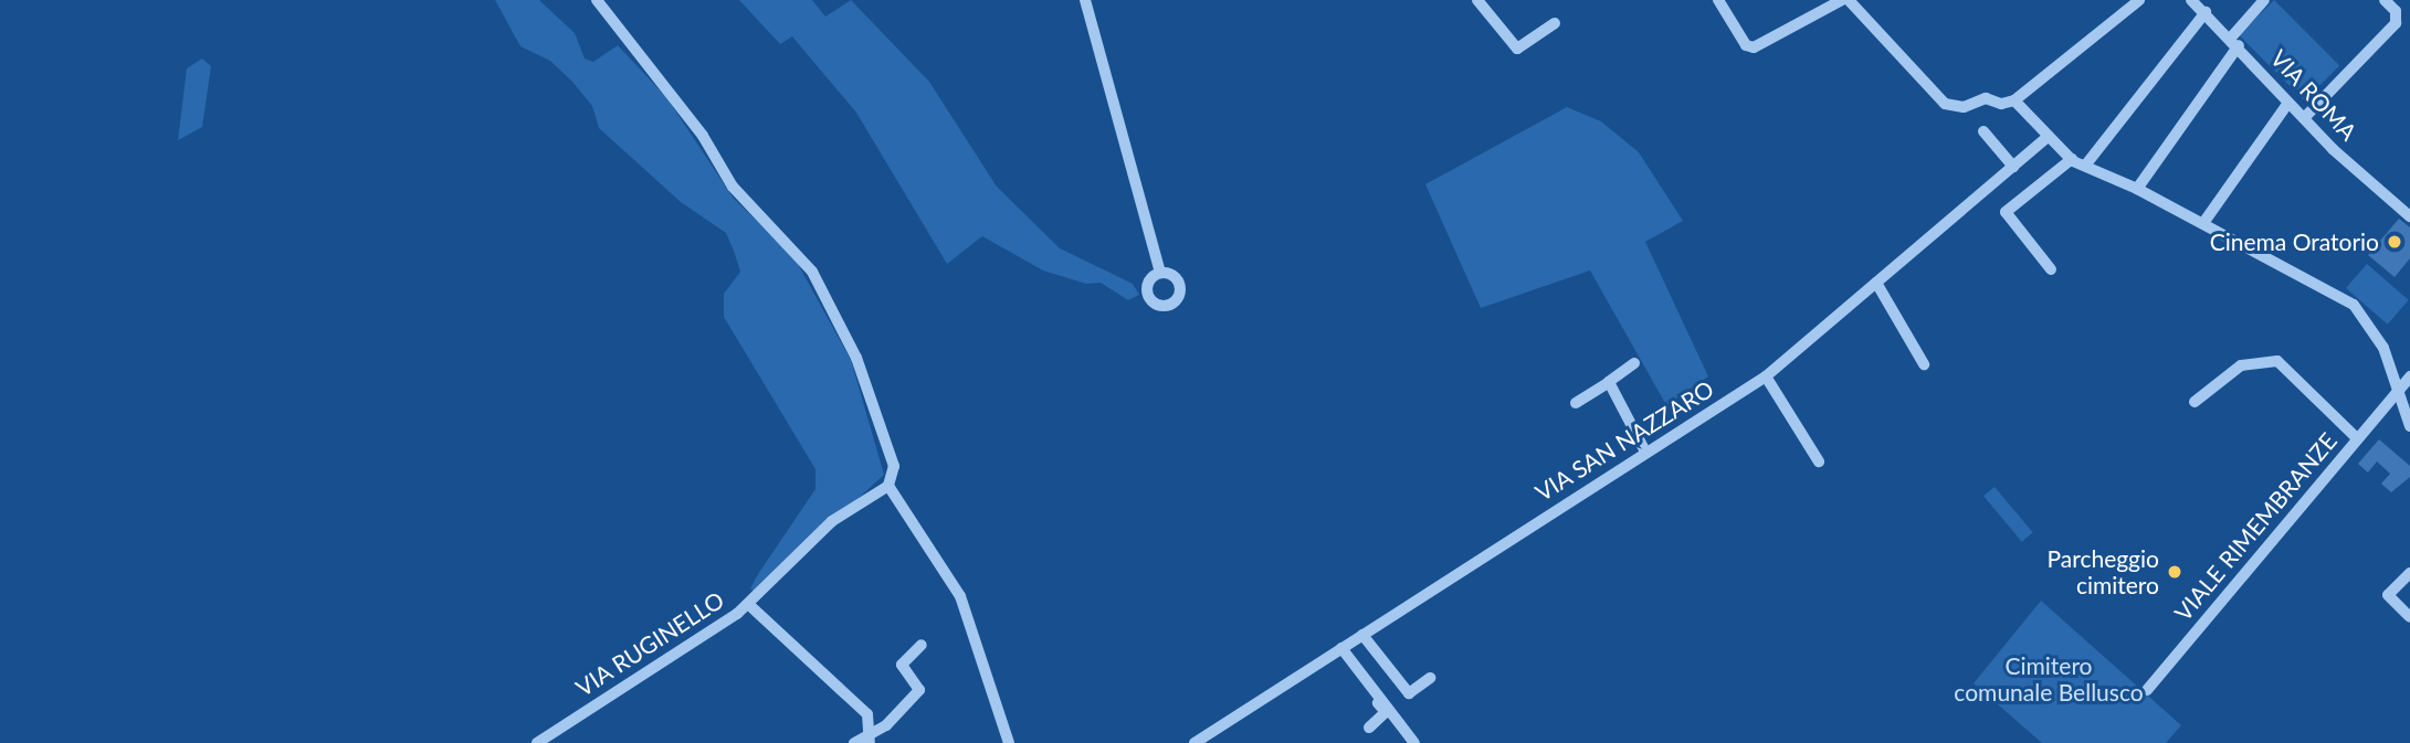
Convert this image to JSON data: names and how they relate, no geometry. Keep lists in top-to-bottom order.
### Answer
{
  "streets": {
    "street": [
      "VIA ROMA",
      "VIA SAN NAZZARO",
      "VIALE RIMEMBRANZE",
      "VIA RUGINELLO"
    ]
  },
  "parks": ["Cimitero comunale Bellusco"],
  "places": ["Cinema Oratorio", "Parcheggio cimitero"]
}
